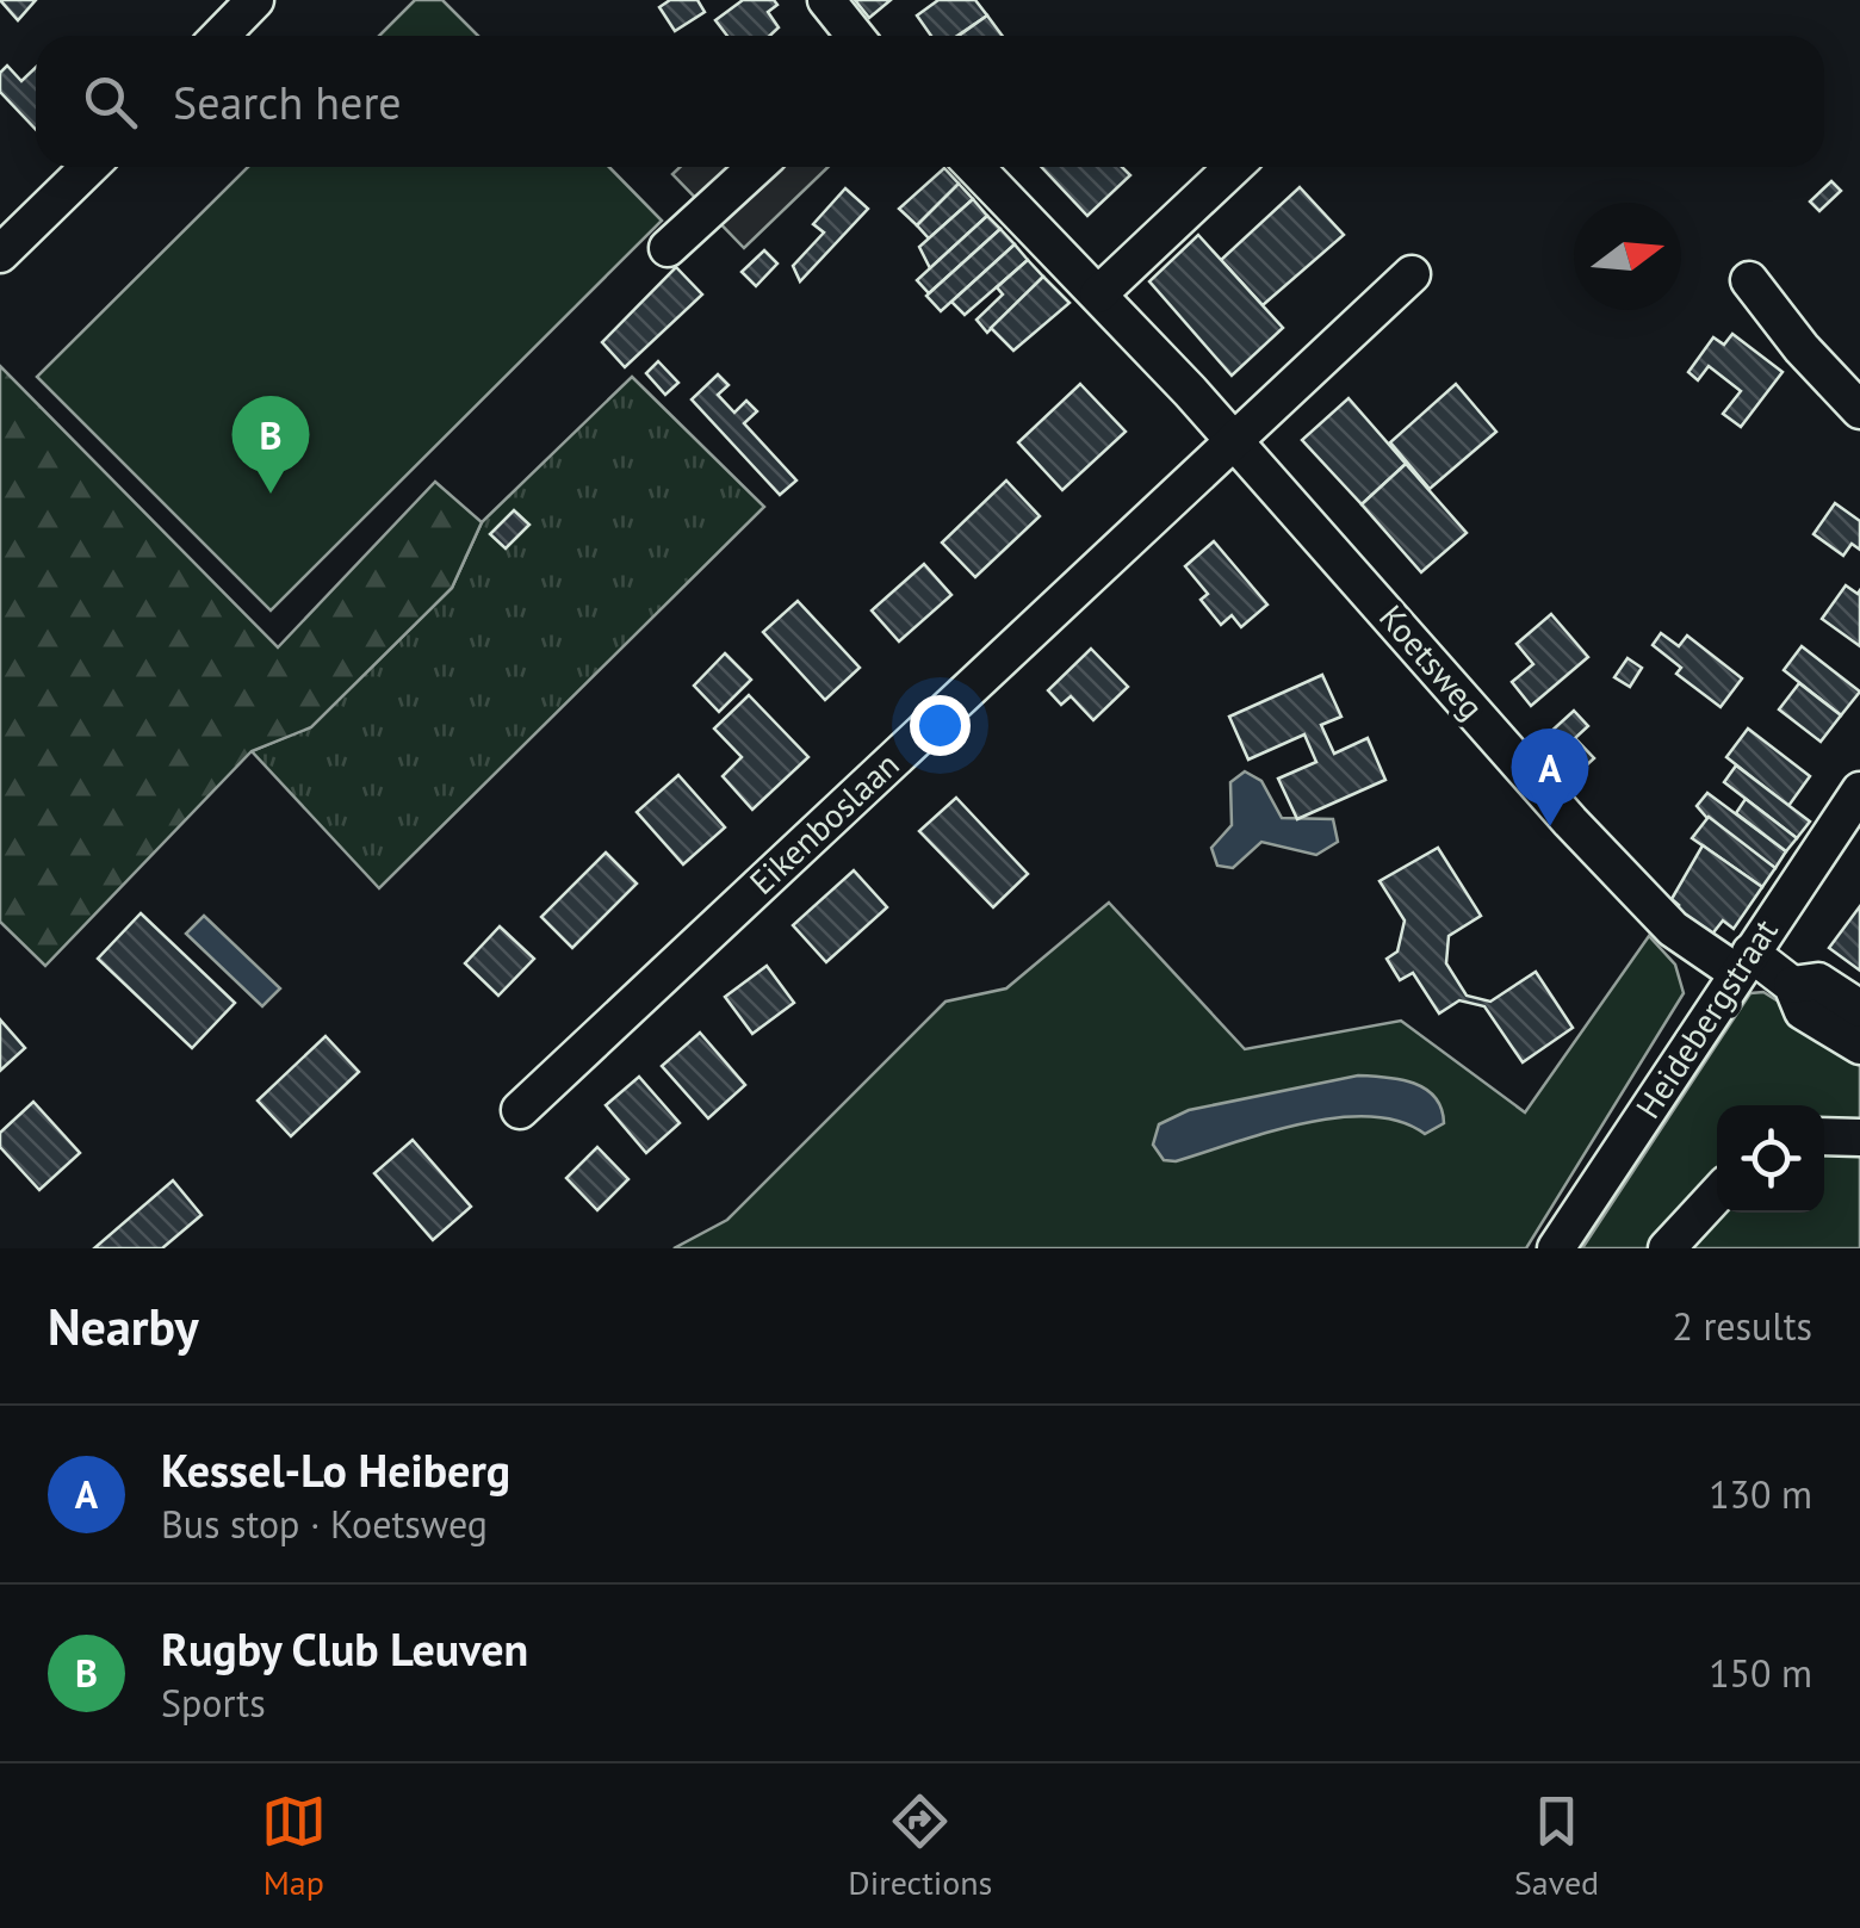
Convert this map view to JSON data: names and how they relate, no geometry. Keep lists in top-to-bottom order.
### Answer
{
  "streets": {
    "street": ["Koetsweg", "Eikenboslaan", "Heidebergstraat"]
  },
  "crossings": [
    ["Koetsweg", "Eikenboslaan"],
    ["Koetsweg", "Heidebergstraat"]
  ],
  "north": "right",
  "page": {
    "search": "Search here",
    "pins": ["B", "A"],
    "heading": ["Nearby", "2 results"],
    "list": [
      {
        "mark": "A",
        "name": "Kessel-Lo Heiberg",
        "note": "Bus stop · Koetsweg",
        "value": "130 m"
      },
      {
        "mark": "B",
        "name": "Rugby Club Leuven",
        "note": "Sports",
        "value": "150 m"
      }
    ],
    "nav": ["Map", "Directions", "Saved"]
  }
}
